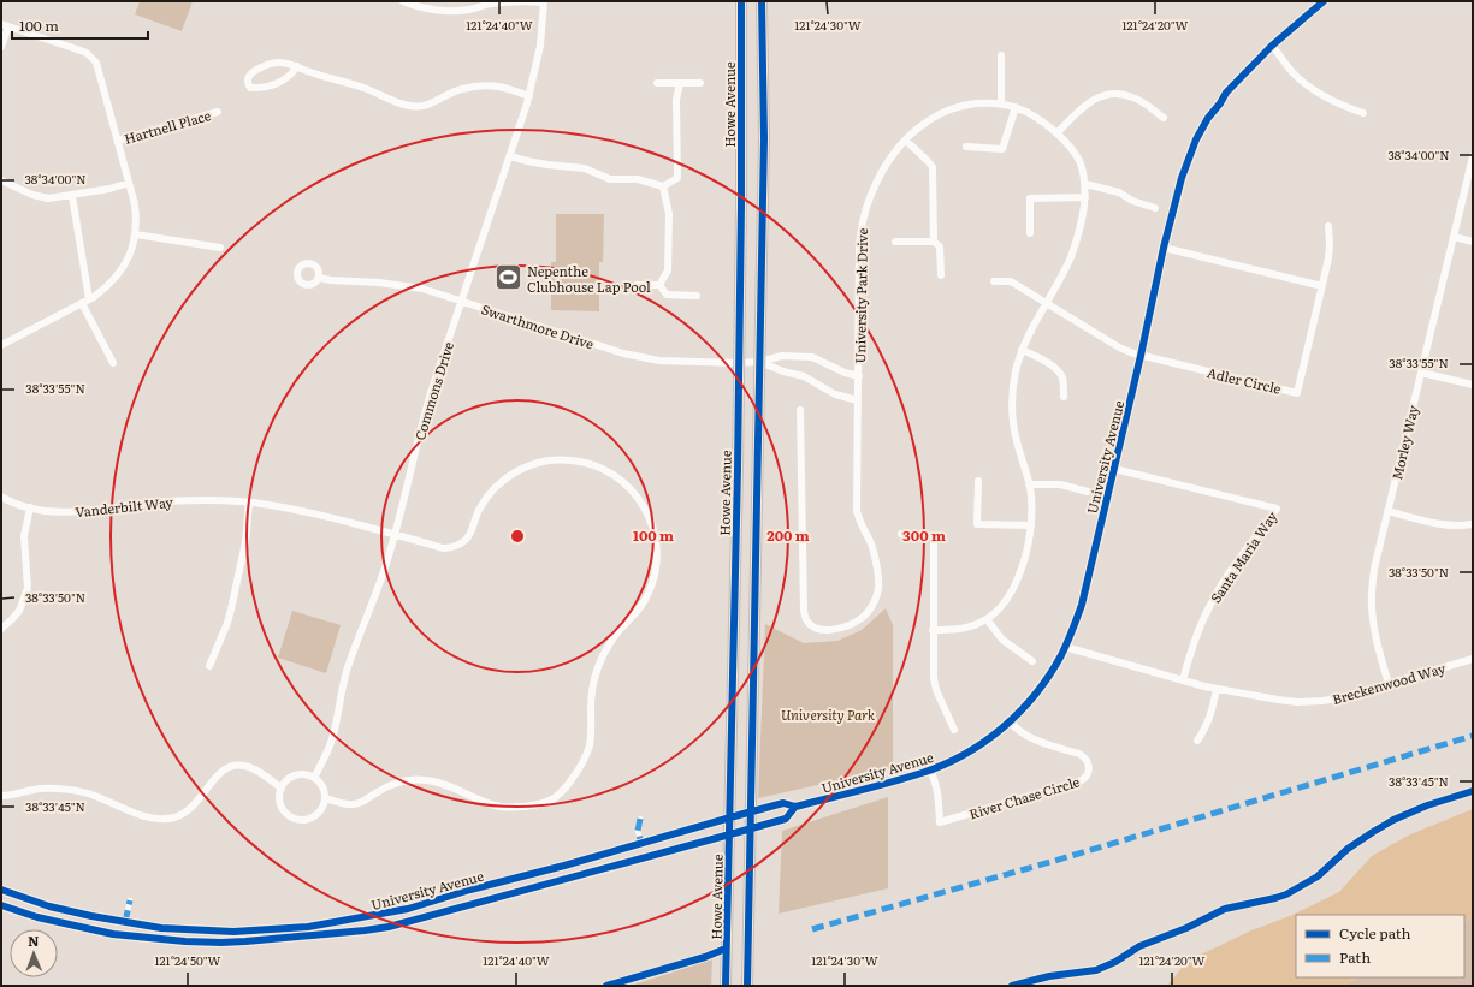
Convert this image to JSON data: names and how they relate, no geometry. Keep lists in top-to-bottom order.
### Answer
{
  "streets": {
    "main road": ["Howe Avenue"],
    "street": [
      "Hartnell Place",
      "University Park Drive",
      "Swarthmore Drive",
      "Adler Circle",
      "Commons Drive",
      "Morley Way",
      "University Avenue",
      "Vanderbilt Way",
      "Santa Maria Way",
      "Breckenwood Way",
      "River Chase Circle"
    ]
  },
  "crossings": [
    ["Howe Avenue", "Swarthmore Drive"],
    ["University Park Drive", "Swarthmore Drive"],
    ["Swarthmore Drive", "Commons Drive"],
    ["Adler Circle", "University Avenue"],
    ["Commons Drive", "Vanderbilt Way"],
    ["Morley Way", "Breckenwood Way"],
    ["University Avenue", "Santa Maria Way"],
    ["University Avenue", "Breckenwood Way"],
    ["University Avenue", "River Chase Circle"],
    ["Santa Maria Way", "Breckenwood Way"]
  ],
  "parks": ["University Park"],
  "places": {
    "sports": ["Nepenthe Clubhouse Lap Pool"]
  },
  "legend": ["Cycle path", "Path"],
  "scale_bar": "100 m",
  "north": "top",
  "coordinates": [
    "121°24'40\"W",
    "121°24'30\"W",
    "121°24'20\"W",
    "38°34'00\"N",
    "38°33'55\"N",
    "38°33'50\"N",
    "38°33'45\"N",
    "121°24'50\"W"
  ],
  "rings": ["100 m", "200 m", "300 m"]
}
